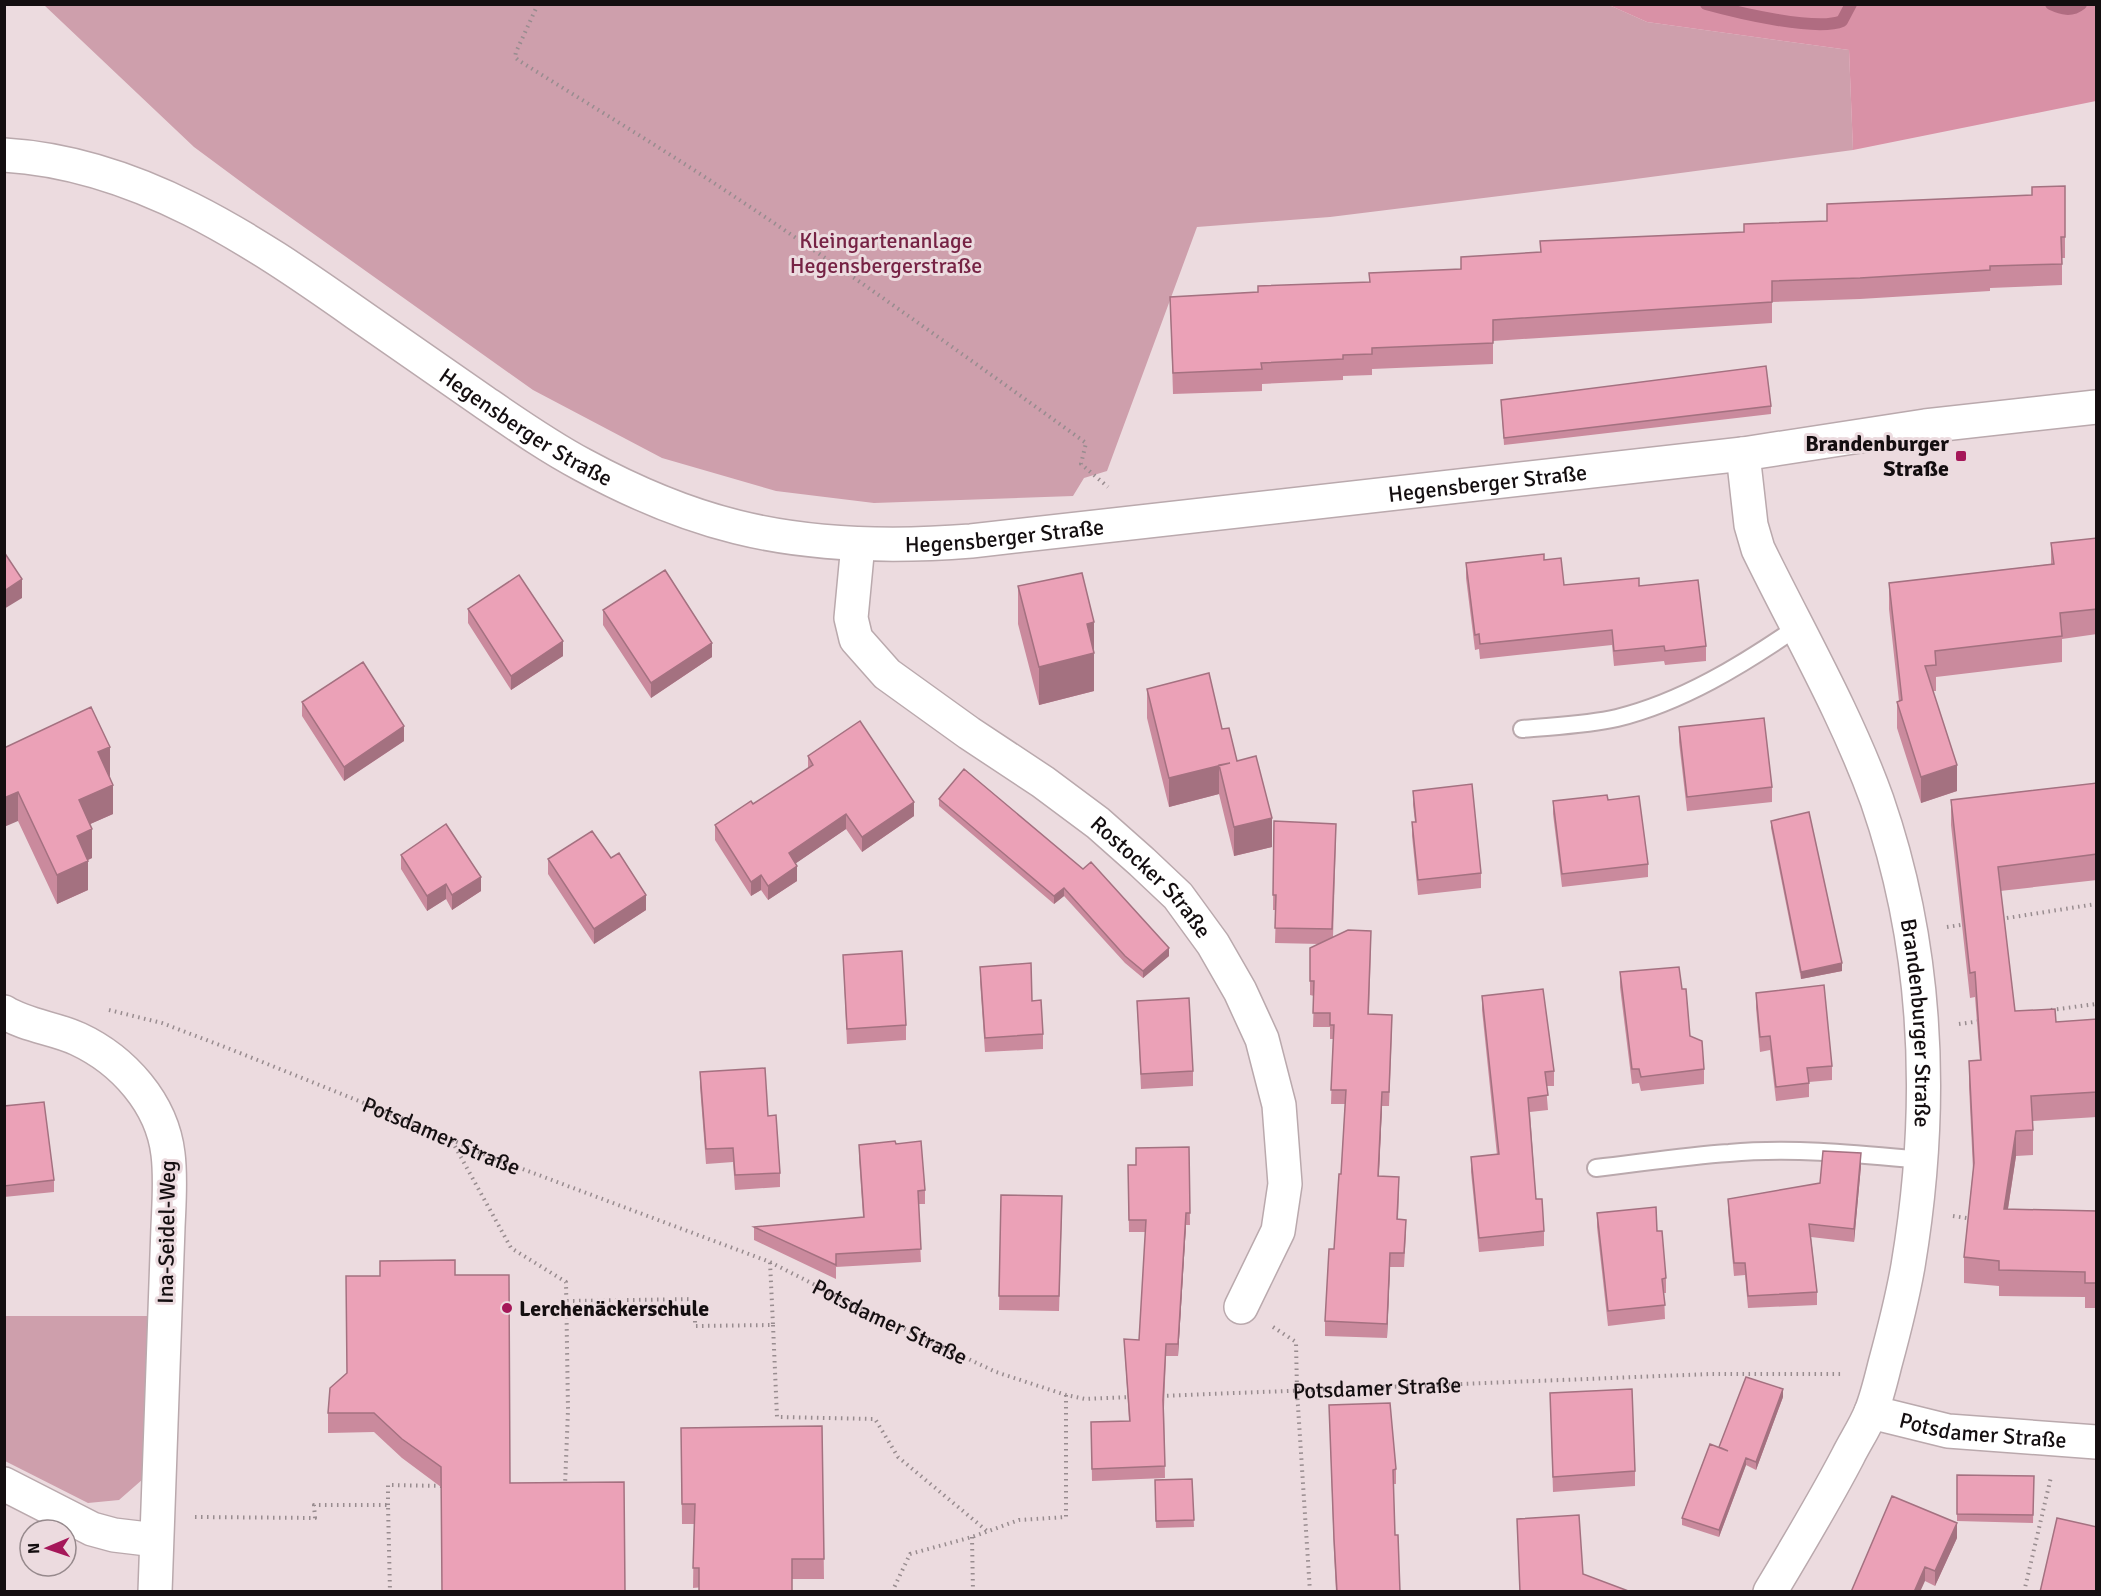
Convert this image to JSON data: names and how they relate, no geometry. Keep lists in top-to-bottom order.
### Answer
{
  "streets": {
    "street": [
      "Hegensberger Straße",
      "Rostocker Straße",
      "Brandenburger Straße",
      "Potsdamer Straße",
      "Ina-Seidel-Weg"
    ]
  },
  "crossings": [
    ["Hegensberger Straße", "Rostocker Straße"],
    ["Hegensberger Straße", "Brandenburger Straße"],
    ["Brandenburger Straße", "Potsdamer Straße"]
  ],
  "parks": ["Kleingartenanlage Hegensbergerstraße"],
  "places": {
    "transit": ["Brandenburger Straße"],
    "other": ["Lerchenäckerschule"]
  },
  "north": "left"
}
